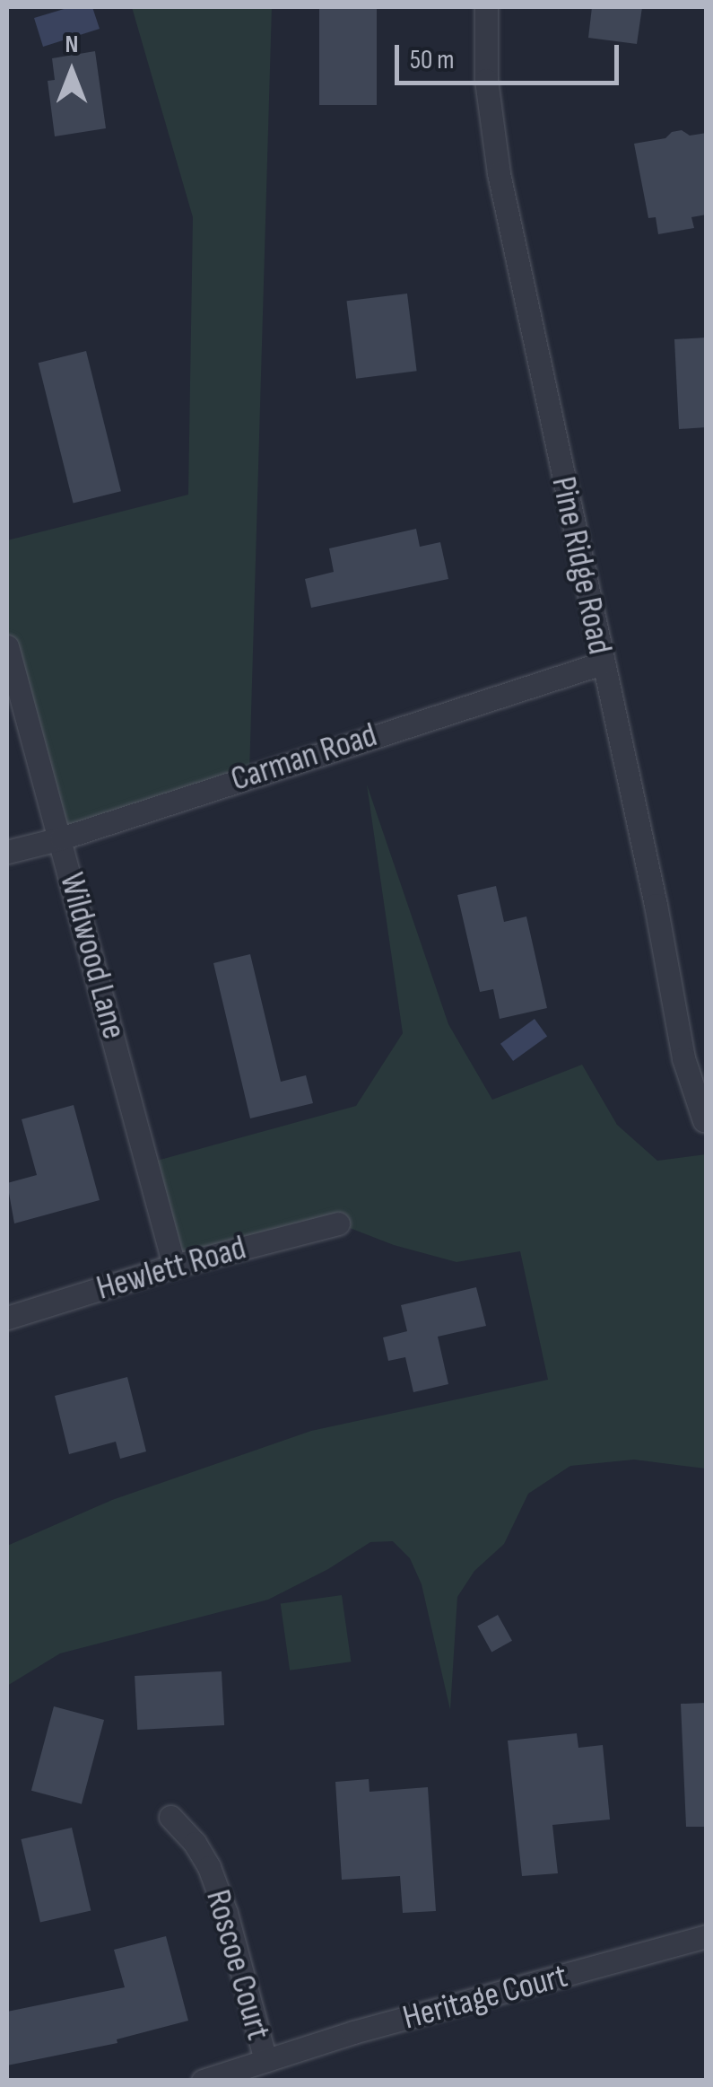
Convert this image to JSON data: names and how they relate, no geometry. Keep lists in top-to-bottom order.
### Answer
{
  "streets": {
    "street": [
      "Pine Ridge Road",
      "Carman Road",
      "Wildwood Lane",
      "Hewlett Road",
      "Roscoe Court",
      "Heritage Court"
    ]
  },
  "crossings": [
    ["Pine Ridge Road", "Carman Road"],
    ["Carman Road", "Wildwood Lane"],
    ["Wildwood Lane", "Hewlett Road"],
    ["Roscoe Court", "Heritage Court"]
  ],
  "scale_bar": "50 m",
  "north": "top"
}
